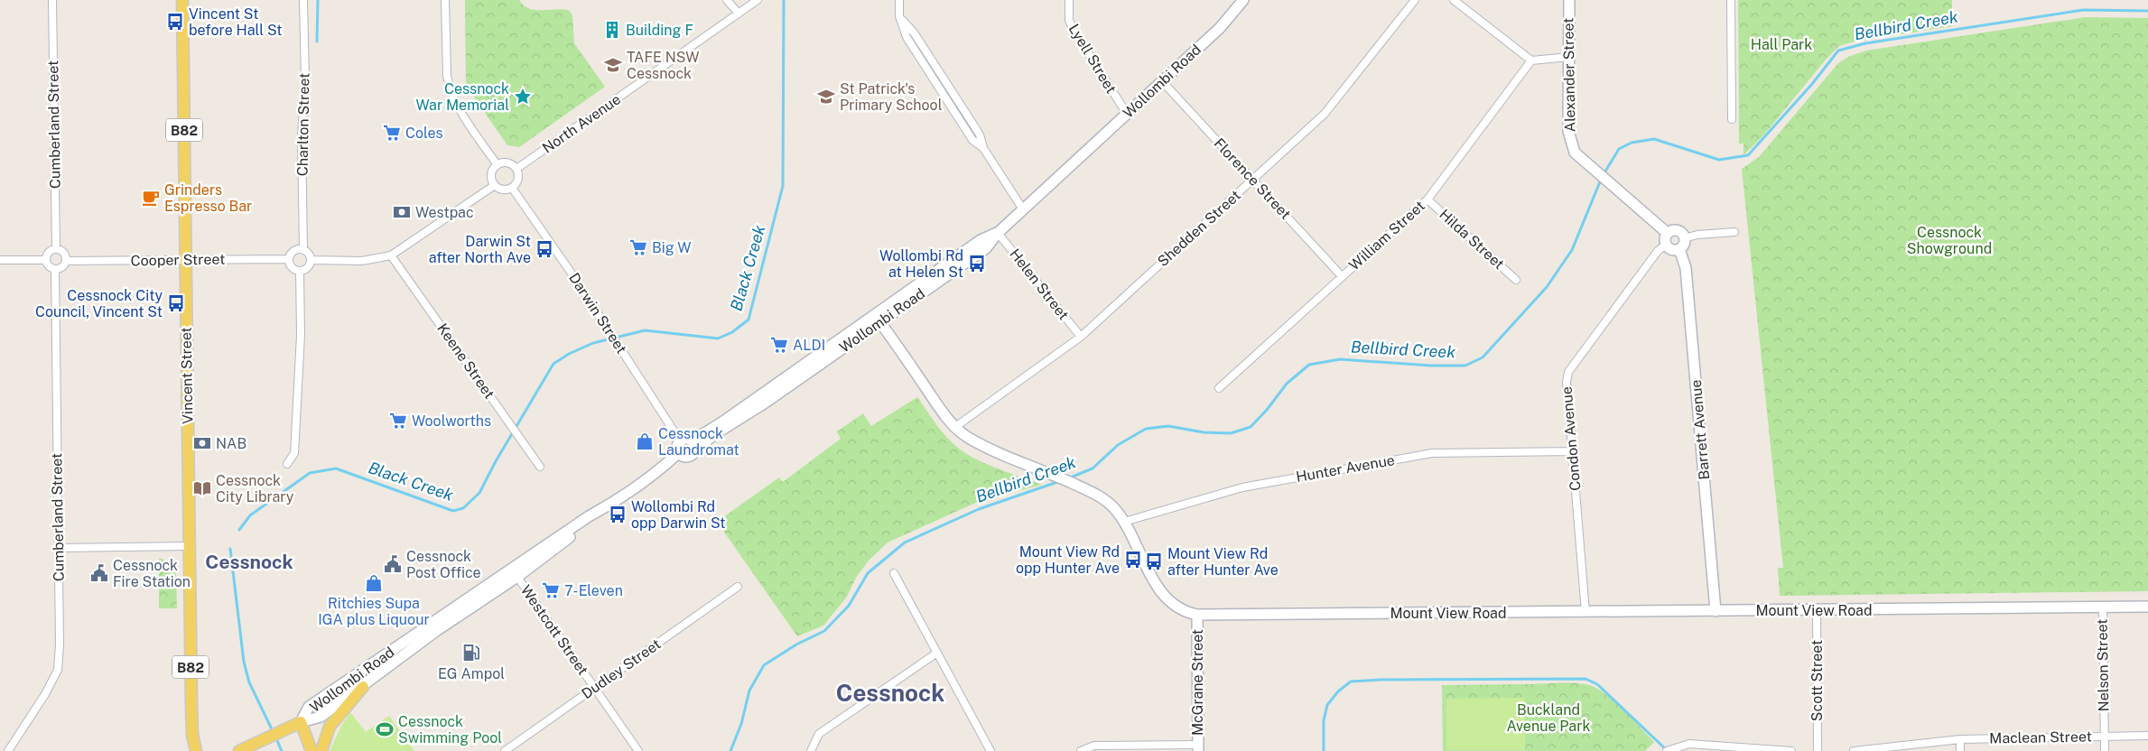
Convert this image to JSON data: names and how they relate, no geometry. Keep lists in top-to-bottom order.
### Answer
{
  "streets": {
    "main road": [
      "Alexander Street",
      "Wollombi Road",
      "B82",
      "Vincent Street",
      "Barrett Avenue",
      "Mount View Road",
      "McGrane Street"
    ],
    "street": [
      "Lyell Street",
      "North Avenue",
      "Cumberland Street",
      "Charlton Street",
      "Florence Street",
      "Shedden Street",
      "William Street",
      "Hilda Street",
      "Cooper Street",
      "Helen Street",
      "Darwin Street",
      "Keene Street",
      "Condon Avenue",
      "Hunter Avenue",
      "Westcott Street",
      "Nelson Street",
      "Dudley Street",
      "Scott Street",
      "Maclean Street"
    ]
  },
  "crossings": [
    ["Lyell Street", "Wollombi Road"],
    ["Alexander Street", "Barrett Avenue"],
    ["Alexander Street", "Condon Avenue"],
    ["Wollombi Road", "Florence Street"],
    ["Wollombi Road", "Helen Street"],
    ["Wollombi Road", "Darwin Street"],
    ["Wollombi Road", "Mount View Road"],
    ["Wollombi Road", "Westcott Street"],
    ["North Avenue", "Darwin Street"],
    ["Cumberland Street", "Cooper Street"],
    ["Charlton Street", "Cooper Street"],
    ["Florence Street", "Shedden Street"],
    ["Florence Street", "William Street"],
    ["Shedden Street", "Helen Street"],
    ["Shedden Street", "Mount View Road"],
    ["William Street", "Hilda Street"],
    ["Cooper Street", "Vincent Street"],
    ["Barrett Avenue", "Condon Avenue"],
    ["Barrett Avenue", "Mount View Road"],
    ["Condon Avenue", "Hunter Avenue"],
    ["Condon Avenue", "Mount View Road"],
    ["Hunter Avenue", "Mount View Road"],
    ["Mount View Road", "Nelson Street"],
    ["Mount View Road", "Scott Street"],
    ["Mount View Road", "McGrane Street"],
    ["Westcott Street", "Dudley Street"],
    ["Nelson Street", "Maclean Street"]
  ],
  "districts": ["Cessnock", "Cessnock"],
  "water": ["Bellbird Creek", "Black Creek"],
  "parks": ["Hall Park", "Cessnock Showground", "Buckland Avenue Park"],
  "places": {
    "bus stop": [
      "Vincent St before Hall St",
      "Darwin St after North Ave",
      "Wollombi Rd at Helen St",
      "Cessnock City Council, Vincent St",
      "Wollombi Rd opp Darwin St",
      "Mount View Rd opp Hunter Ave",
      "Mount View Rd after Hunter Ave"
    ],
    "building": ["Building F"],
    "school or university": ["TAFE NSW Cessnock", "St Patrick's Primary School"],
    "place": ["Cessnock War Memorial"],
    "supermarket": [
      "Coles",
      "Big W",
      "ALDI",
      "Woolworths",
      "7-Eleven"
    ],
    "cafe": ["Grinders Espresso Bar"],
    "bank": ["Westpac", "NAB"],
    "shop": ["Cessnock Laundromat", "Ritchies Supa IGA plus Liquour"],
    "library": ["Cessnock City Library"],
    "public building": ["Cessnock Post Office", "Cessnock Fire Station"],
    "fuel station": ["EG Ampol"],
    "sports": ["Cessnock Swimming Pool"]
  }
}
